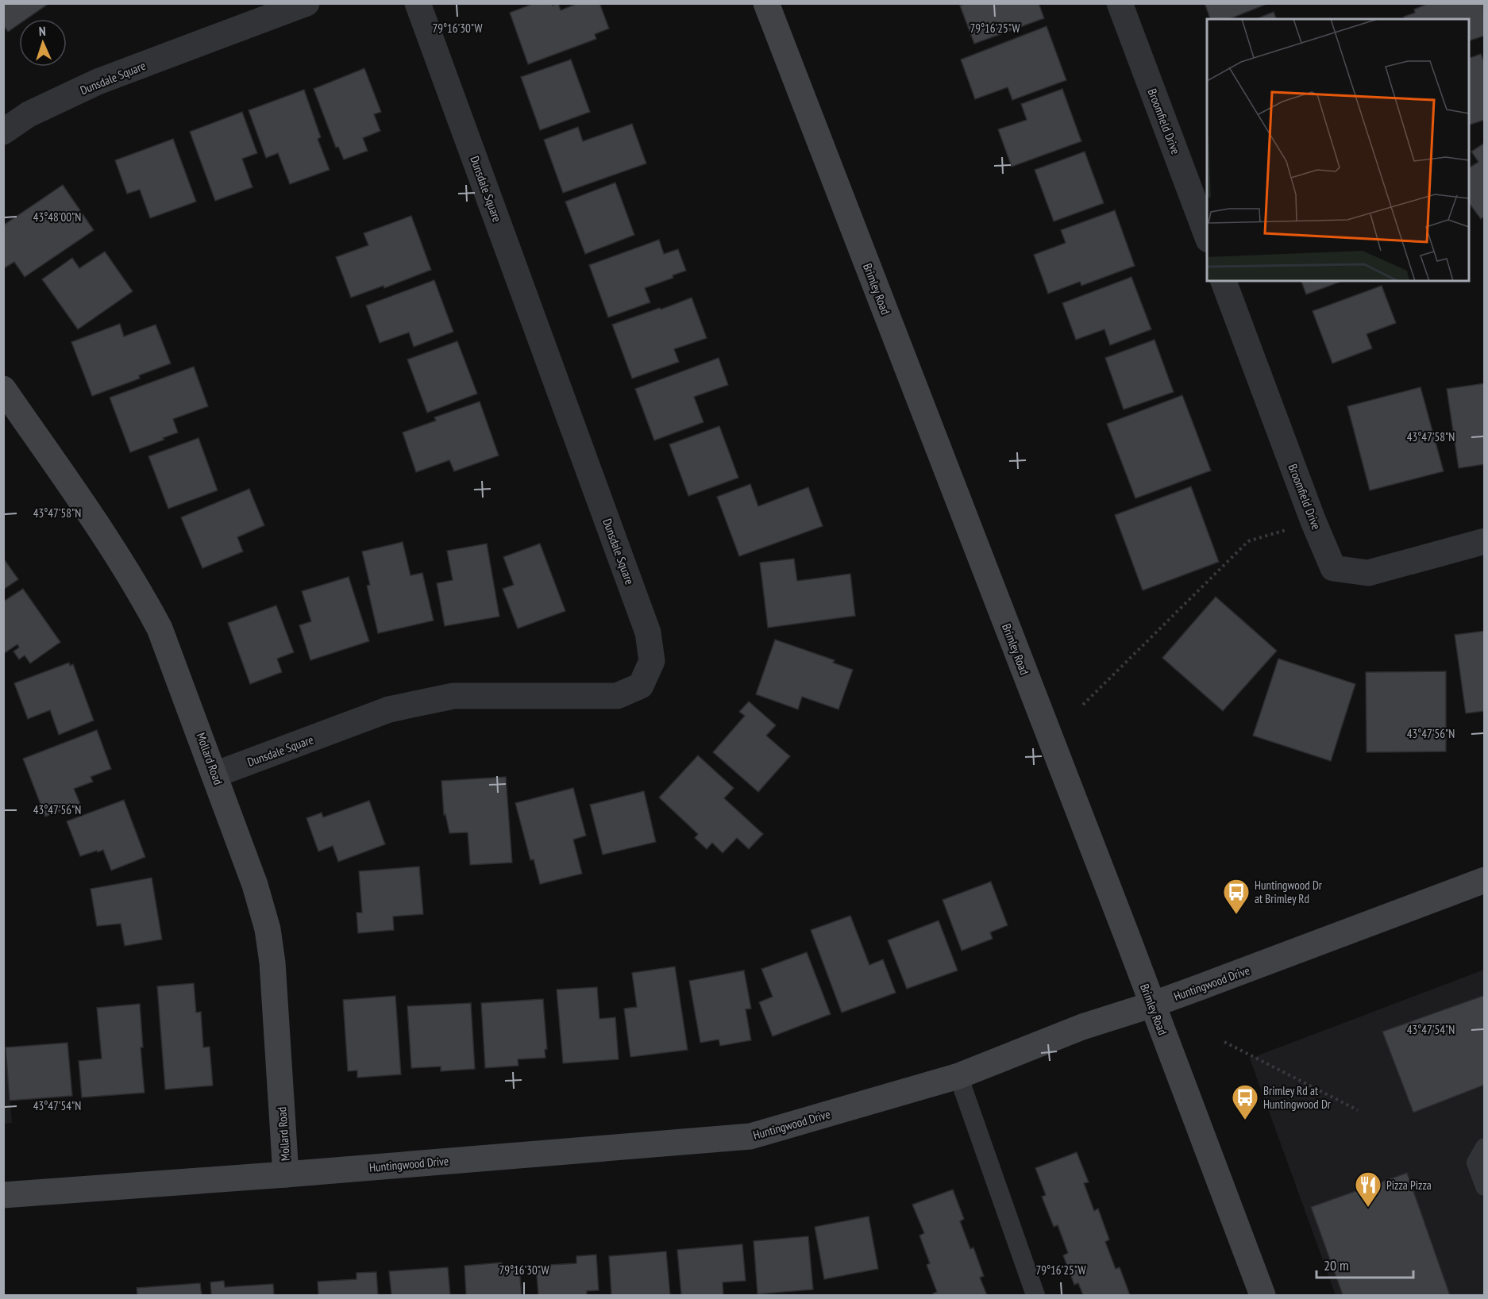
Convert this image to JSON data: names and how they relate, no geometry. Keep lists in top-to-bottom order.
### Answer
{
  "streets": {
    "street": [
      "Dunsdale Square",
      "Broomfield Drive",
      "Brimley Road",
      "Mollard Road",
      "Huntingwood Drive"
    ]
  },
  "crossings": [
    ["Dunsdale Square", "Mollard Road"],
    ["Brimley Road", "Huntingwood Drive"],
    ["Mollard Road", "Huntingwood Drive"]
  ],
  "places": {
    "bus stop": ["Huntingwood Dr at Brimley Rd", "Brimley Rd at Huntingwood Dr"],
    "restaurant": ["Pizza Pizza"]
  },
  "scale_bar": "20 m",
  "north": "top",
  "coordinates": [
    "79°16'30\"W",
    "79°16'25\"W",
    "43°48'00\"N",
    "43°47'58\"N",
    "43°47'56\"N",
    "43°47'54\"N"
  ]
}
